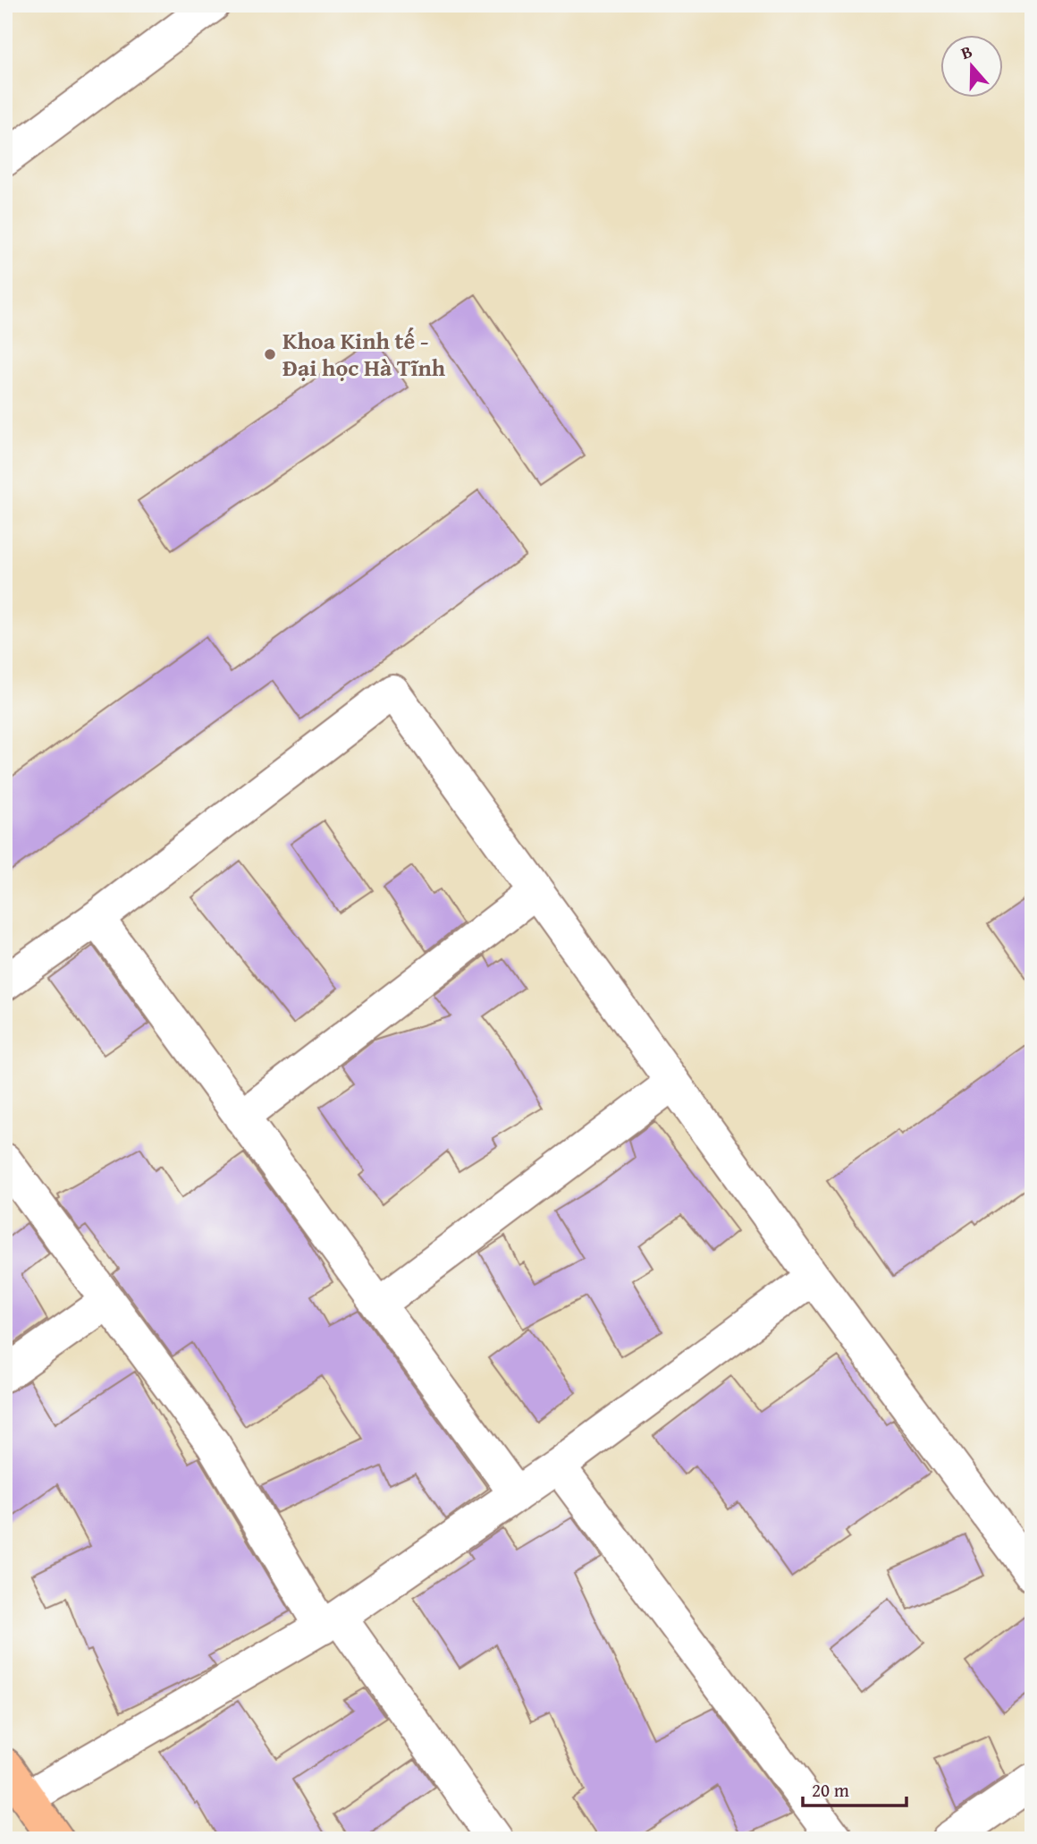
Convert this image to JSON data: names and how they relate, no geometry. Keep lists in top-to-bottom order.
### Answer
{
  "places": ["Khoa Kinh tế - Đại học Hà Tĩnh"],
  "scale_bar": "20 m",
  "north": "top"
}
